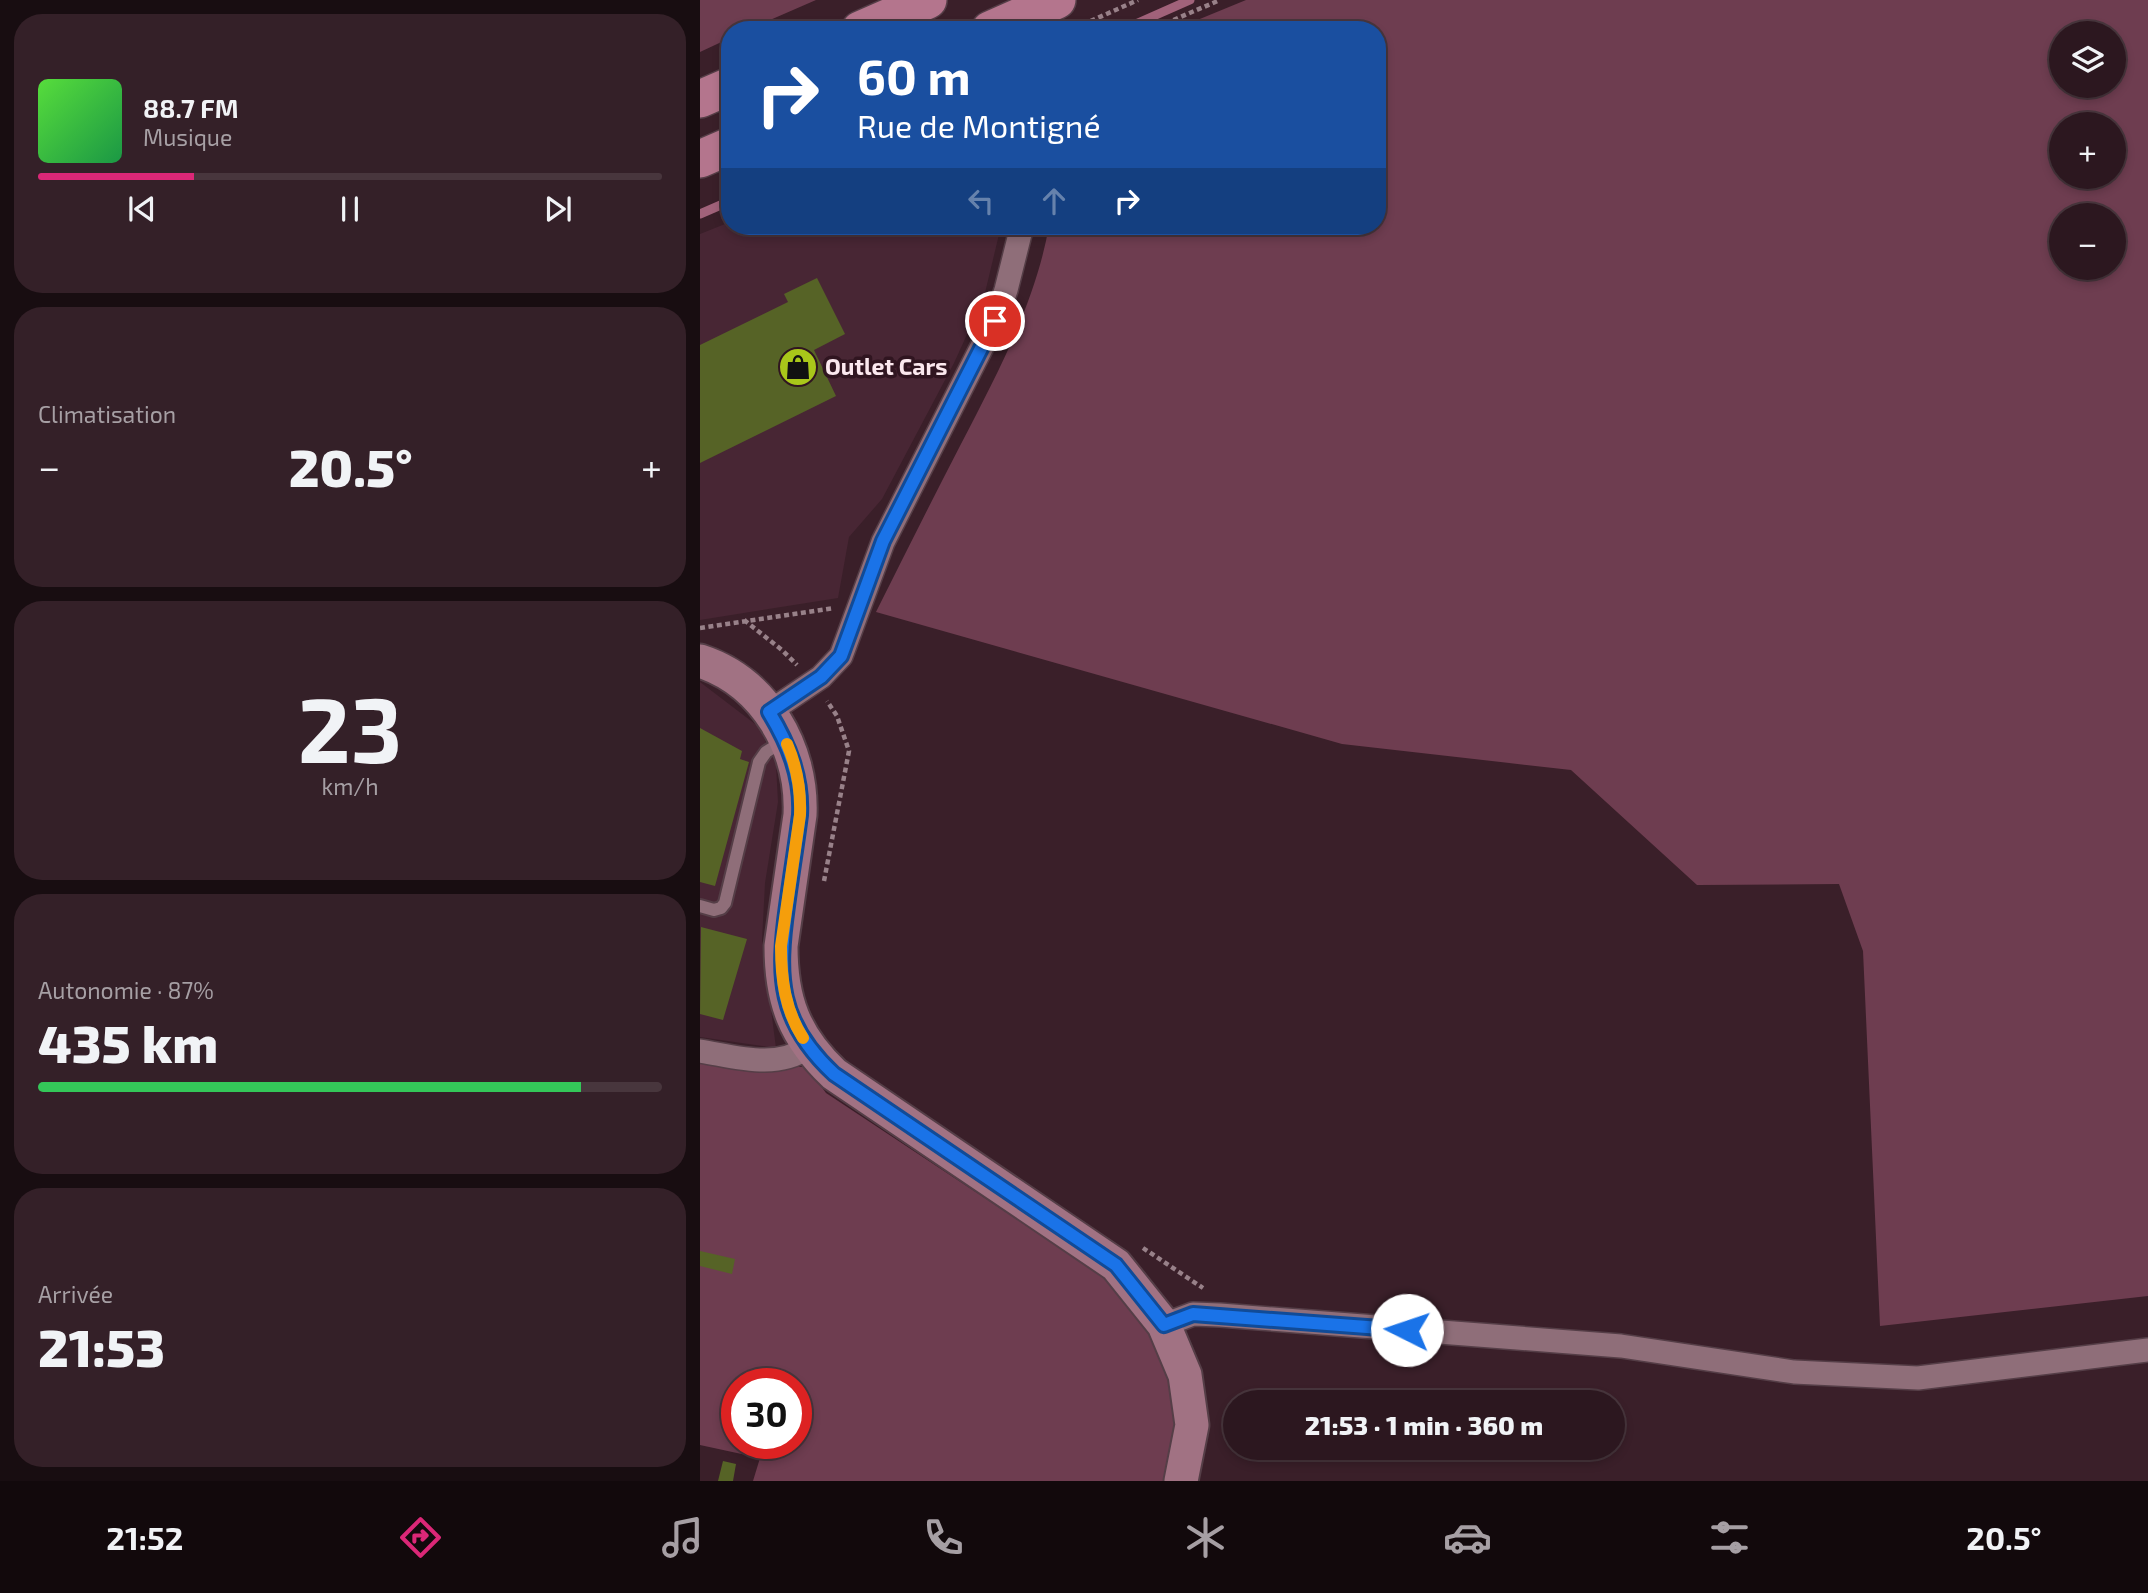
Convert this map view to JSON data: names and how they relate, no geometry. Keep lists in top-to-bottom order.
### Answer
{
  "places": {
    "shop": ["Outlet Cars"]
  },
  "page": {
    "map_buttons": ["+", "−"],
    "turn": ["60 m", "Rue de Montigné"],
    "song": ["88.7 FM", "Musique"],
    "tile": [
      "Climatisation",
      ["23", "km/h"],
      ["Autonomie · 87%", "435 km"],
      ["Arrivée", "21:53"]
    ],
    "heat": ["−", "20.5°", "+"],
    "limit": "30",
    "trip": "21:53 · 1 min · 360 m",
    "tabs": ["21:52", "20.5°"]
  }
}
